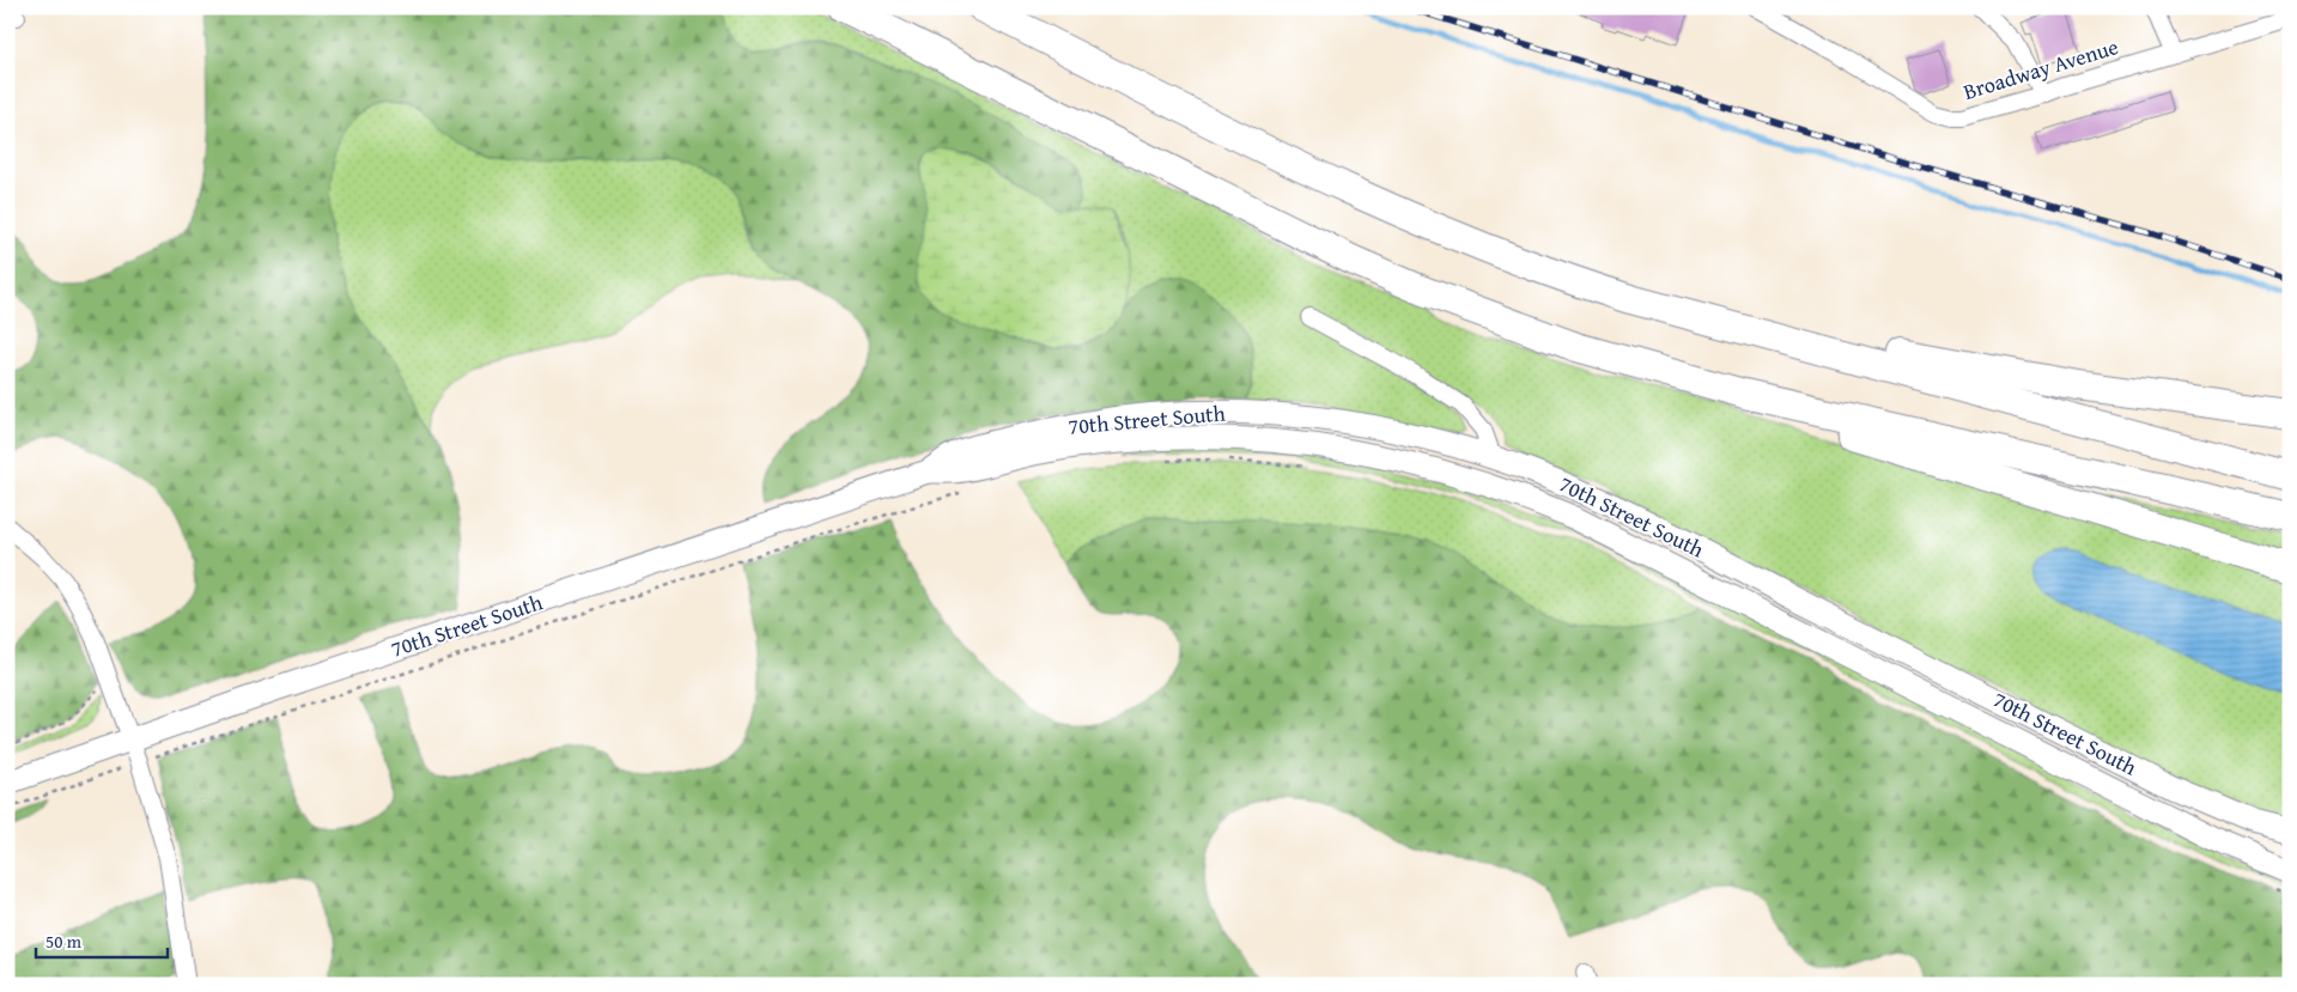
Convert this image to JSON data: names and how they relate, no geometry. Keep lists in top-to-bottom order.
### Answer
{
  "streets": {
    "main road": ["70th Street South"],
    "street": ["Broadway Avenue"]
  },
  "scale_bar": "50 m"
}
